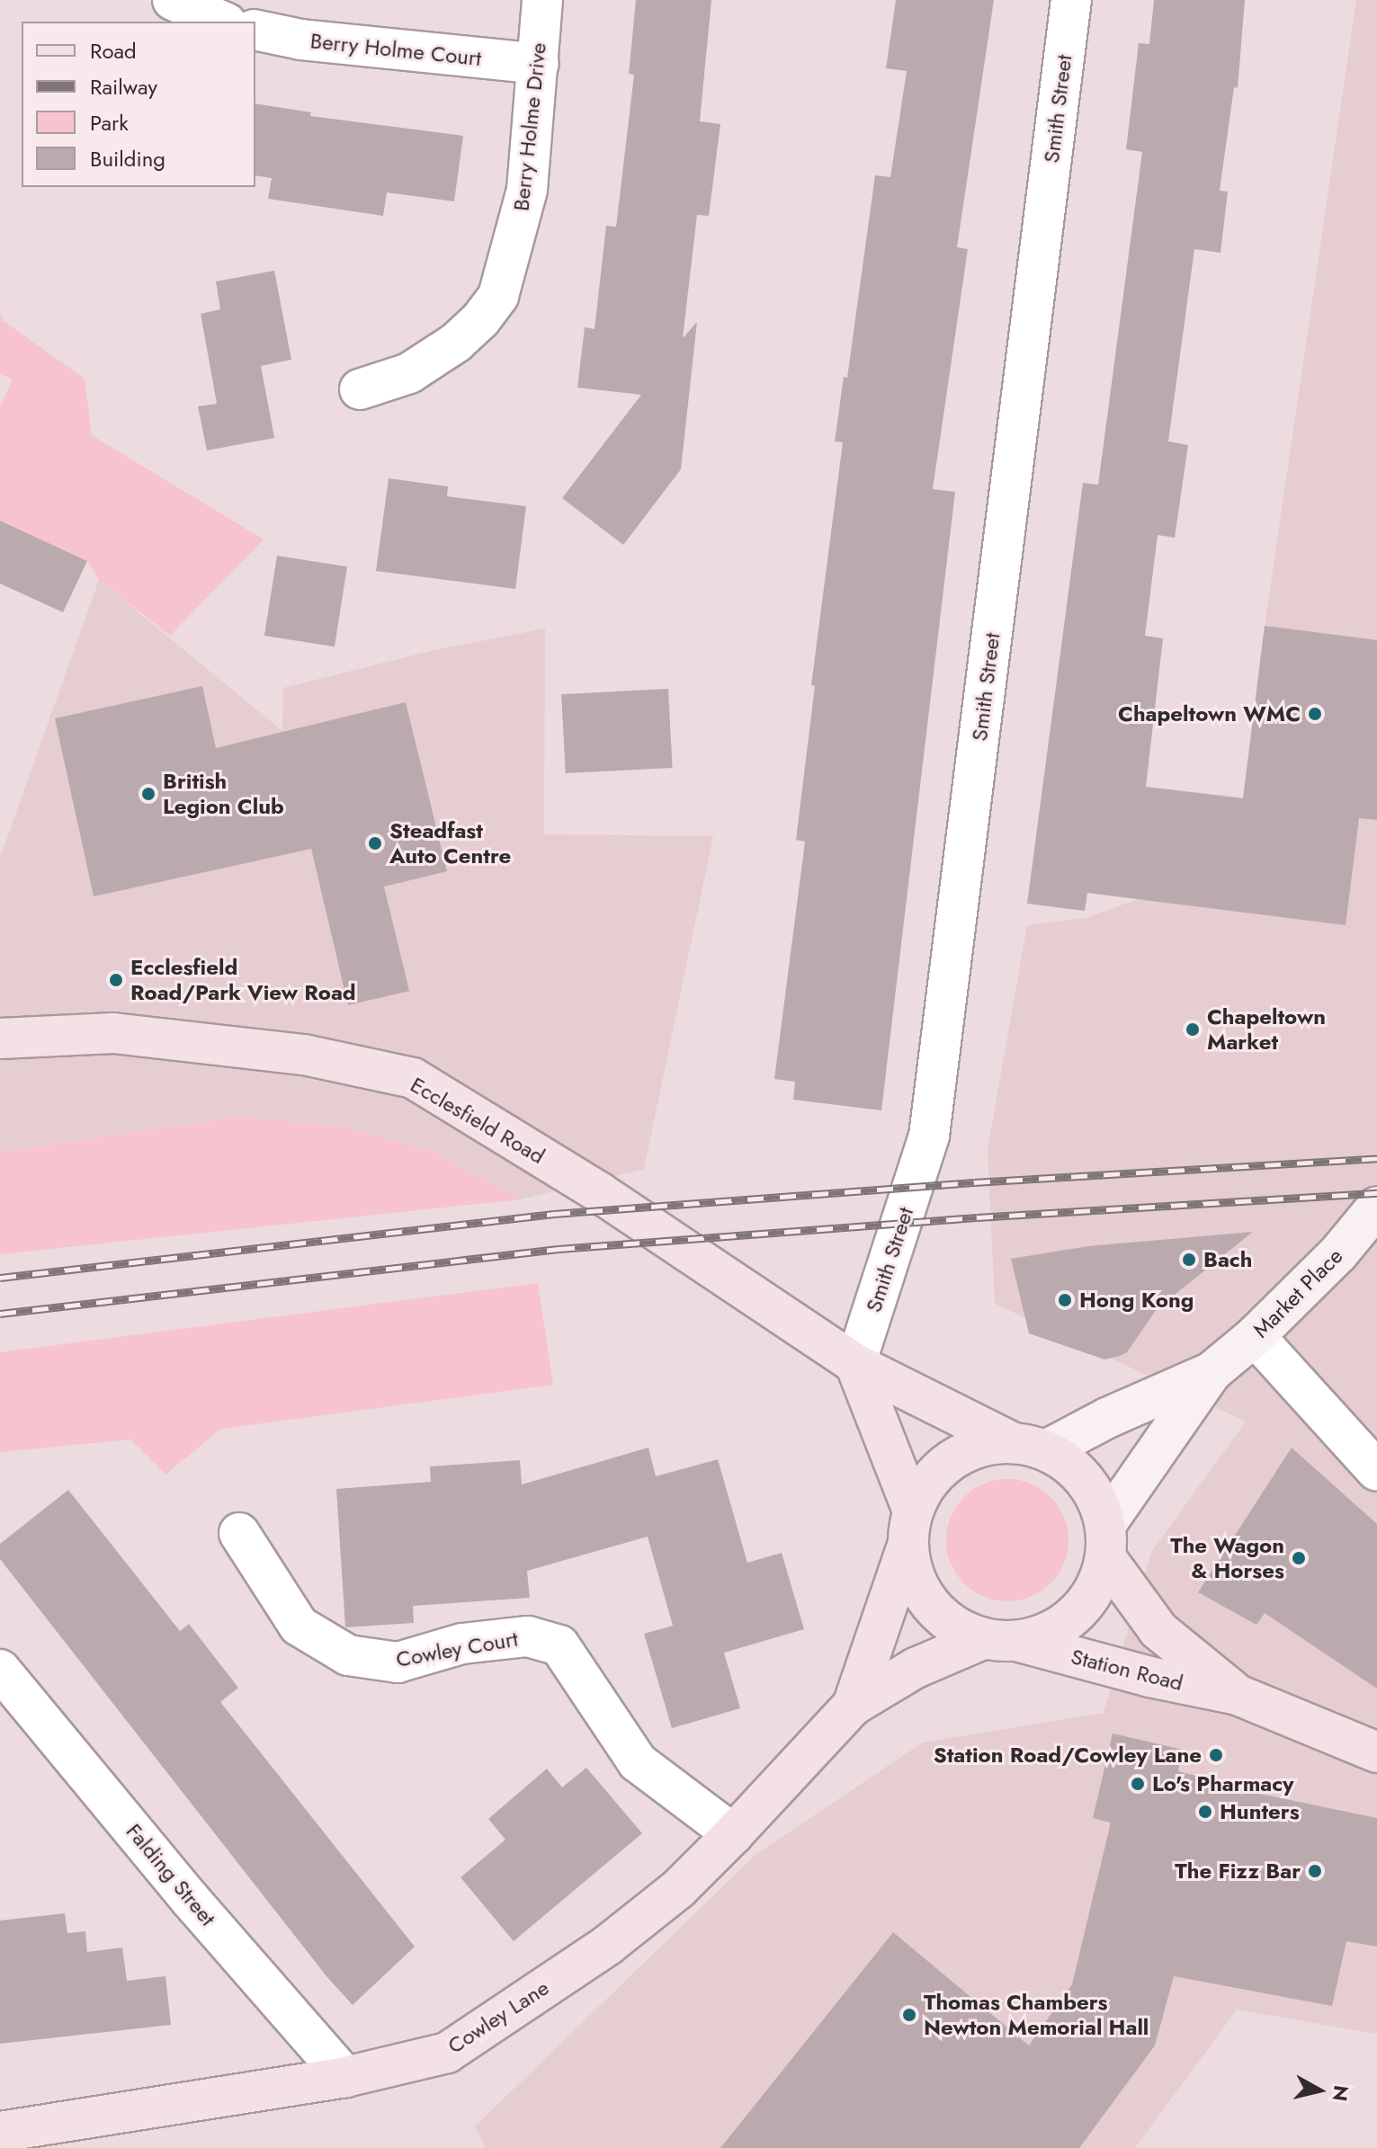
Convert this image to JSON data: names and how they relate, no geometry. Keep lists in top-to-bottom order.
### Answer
{
  "streets": {
    "main road": [
      "Ecclesfield Road",
      "Market Place",
      "Station Road",
      "Cowley Lane"
    ],
    "street": [
      "Berry Holme Court",
      "Smith Street",
      "Berry Holme Drive",
      "Cowley Court",
      "Falding Street"
    ]
  },
  "crossings": [
    ["Berry Holme Court", "Berry Holme Drive"],
    ["Smith Street", "Ecclesfield Road"],
    ["Ecclesfield Road", "Market Place"],
    ["Ecclesfield Road", "Station Road"],
    ["Ecclesfield Road", "Cowley Lane"],
    ["Market Place", "Station Road"],
    ["Market Place", "Cowley Lane"],
    ["Cowley Court", "Cowley Lane"],
    ["Station Road", "Cowley Lane"],
    ["Falding Street", "Cowley Lane"]
  ],
  "places": [
    "Chapeltown WMC",
    "British Legion Club",
    "Steadfast Auto Centre",
    "Ecclesfield Road/Park View Road",
    "Chapeltown Market",
    "Bach",
    "Hong Kong",
    "The Wagon & Horses",
    "Station Road/Cowley Lane",
    "Lo's Pharmacy",
    "Hunters",
    "The Fizz Bar",
    "Thomas Chambers Newton Memorial Hall"
  ],
  "legend": [
    "Road",
    "Railway",
    "Park",
    "Building"
  ],
  "north": "right"
}
